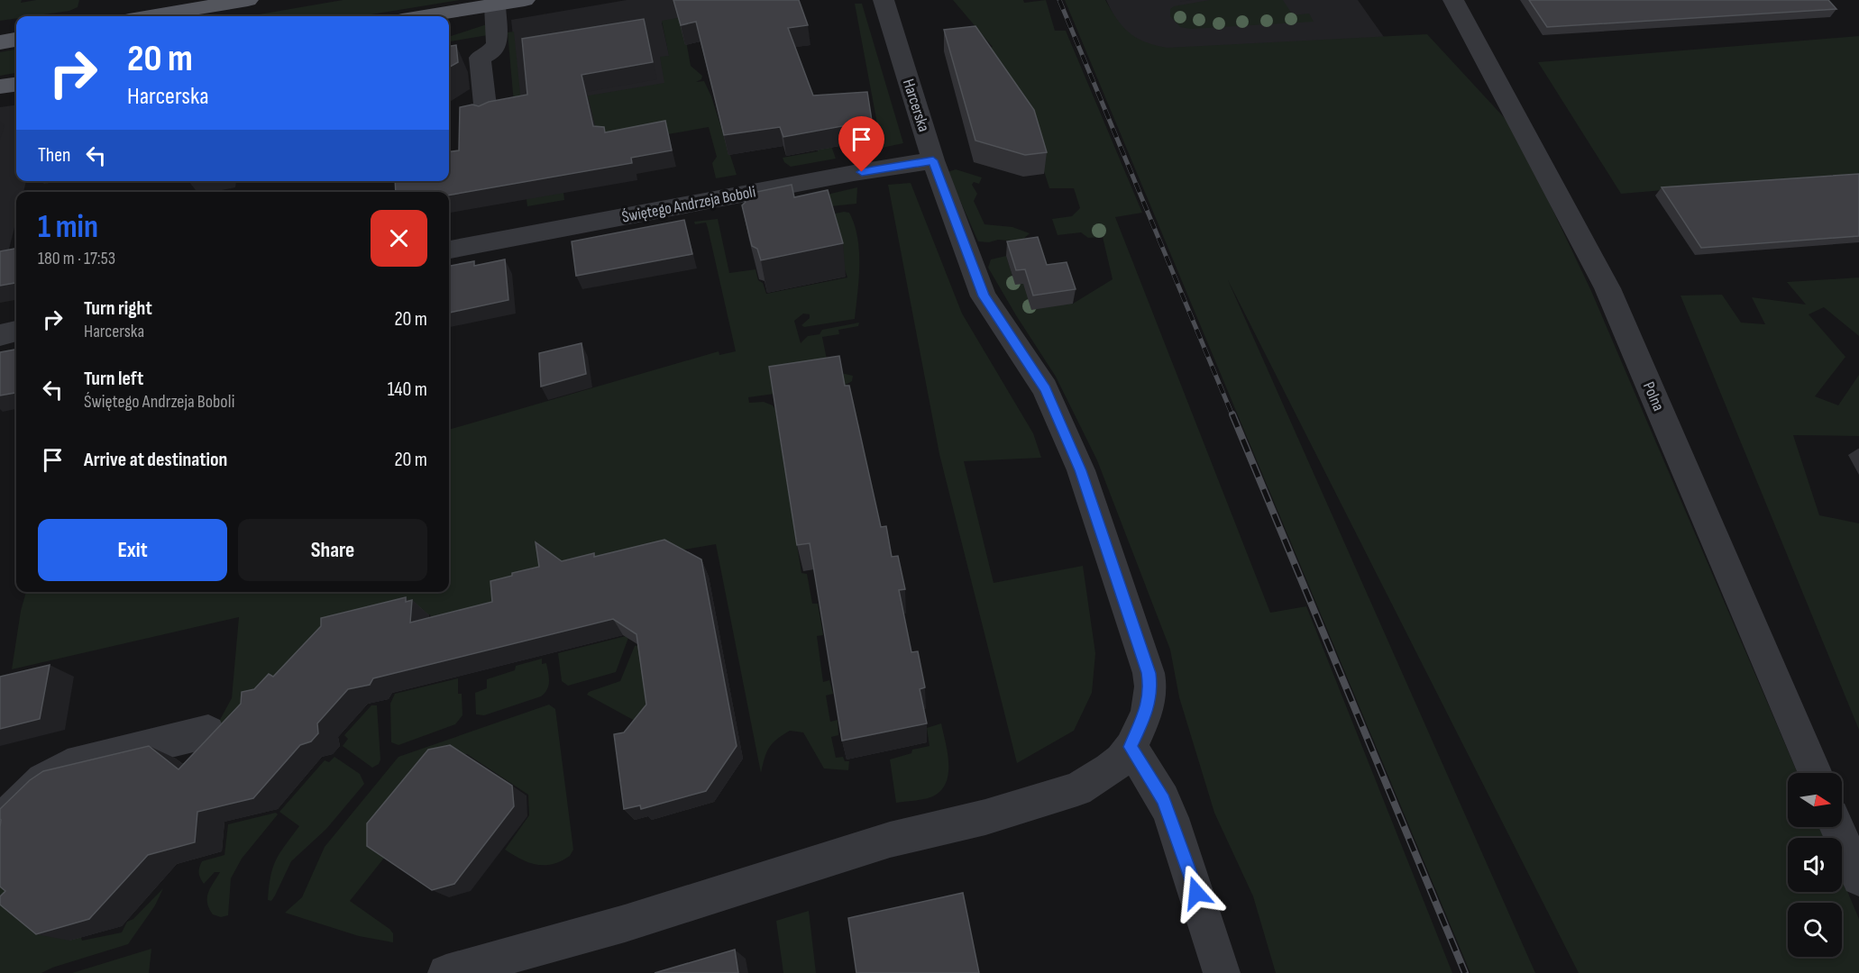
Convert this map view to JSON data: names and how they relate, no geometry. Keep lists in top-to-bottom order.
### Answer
{
  "streets": {
    "street": ["Harcerska", "Świętego Andrzeja Boboli", "Polna"]
  },
  "crossings": [
    ["Harcerska", "Świętego Andrzeja Boboli"]
  ],
  "north": "right",
  "page": {
    "turn": ["20 m", "Harcerska"],
    "then": "Then",
    "heading": ["1 min", "180 m · 17:53"],
    "list": [
      {
        "name": "Turn right",
        "note": "Harcerska",
        "value": "20 m"
      },
      {
        "name": "Turn left",
        "note": "Świętego Andrzeja Boboli",
        "value": "140 m"
      },
      {
        "name": "Arrive at destination",
        "value": "20 m"
      }
    ],
    "buttons": ["Exit", "Share"]
  }
}
